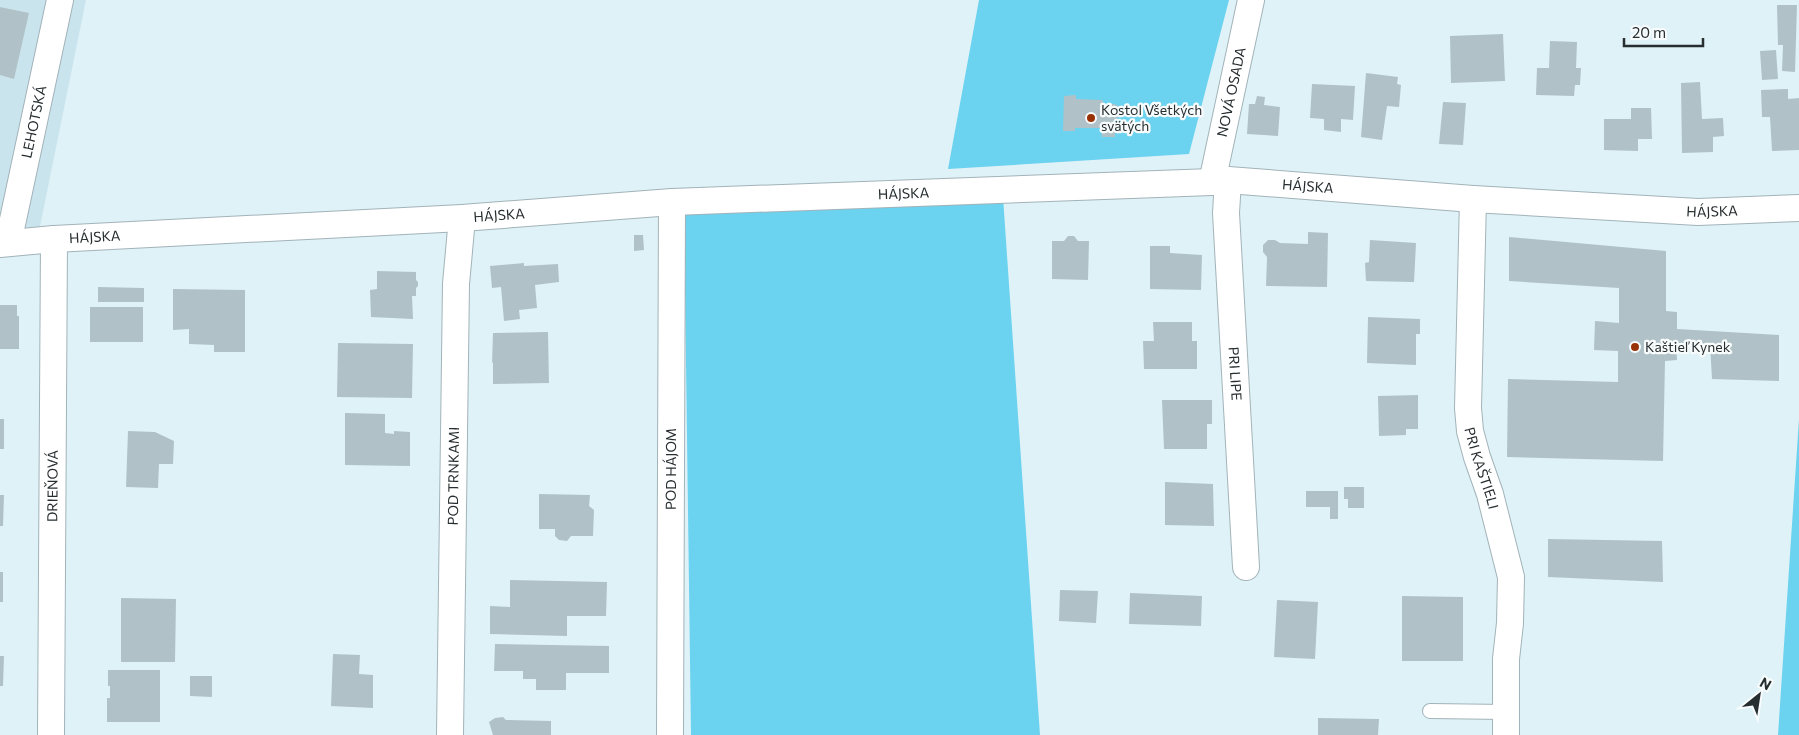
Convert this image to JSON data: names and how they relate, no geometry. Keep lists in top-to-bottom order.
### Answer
{
  "streets": {
    "street": [
      "NOVÁ OSADA",
      "LEHOTSKÁ",
      "HÁJSKA",
      "PRI LIPE",
      "POD HÁJOM",
      "PRI KAŠTIELI",
      "POD TRNKAMI",
      "DRIEŇOVÁ"
    ]
  },
  "crossings": [
    ["NOVÁ OSADA", "HÁJSKA"],
    ["NOVÁ OSADA", "PRI LIPE"],
    ["LEHOTSKÁ", "HÁJSKA"],
    ["HÁJSKA", "PRI LIPE"],
    ["HÁJSKA", "POD HÁJOM"],
    ["HÁJSKA", "PRI KAŠTIELI"],
    ["HÁJSKA", "POD TRNKAMI"],
    ["HÁJSKA", "DRIEŇOVÁ"]
  ],
  "places": ["Kostol Všetkých svätých", "Kaštieľ Kynek"],
  "scale_bar": "20 m",
  "north": "top right"
}
